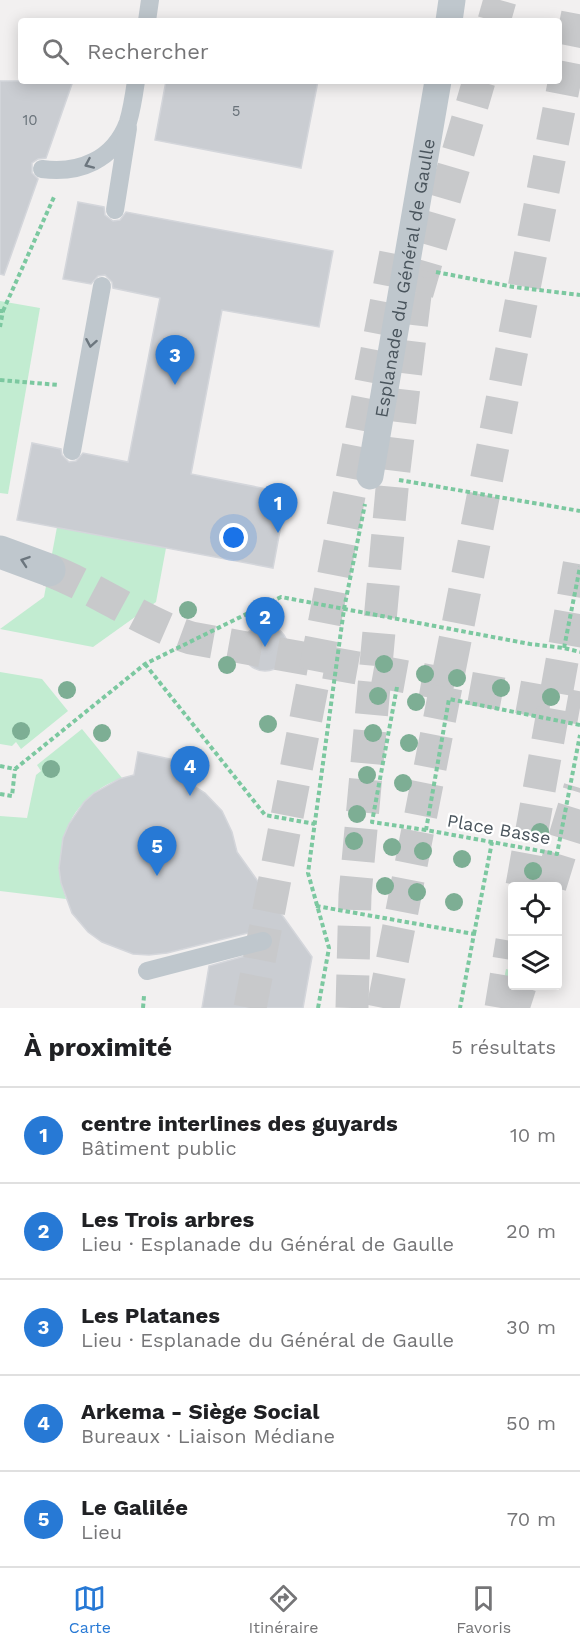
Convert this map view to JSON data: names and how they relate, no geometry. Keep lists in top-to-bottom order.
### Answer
{
  "streets": {
    "street": ["Esplanade du Général de Gaulle"],
    "path": ["Place Basse"]
  },
  "house_numbers": ["5", "10"],
  "page": {
    "search": "Rechercher",
    "pins": [
      "3",
      "1",
      "2",
      "4",
      "5"
    ],
    "heading": ["À proximité", "5 résultats"],
    "list": [
      {
        "mark": "1",
        "name": "centre interlines des guyards",
        "note": "Bâtiment public",
        "value": "10 m"
      },
      {
        "mark": "2",
        "name": "Les Trois arbres",
        "note": "Lieu · Esplanade du Général de Gaulle",
        "value": "20 m"
      },
      {
        "mark": "3",
        "name": "Les Platanes",
        "note": "Lieu · Esplanade du Général de Gaulle",
        "value": "30 m"
      },
      {
        "mark": "4",
        "name": "Arkema - Siège Social",
        "note": "Bureaux · Liaison Médiane",
        "value": "50 m"
      },
      {
        "mark": "5",
        "name": "Le Galilée",
        "note": "Lieu",
        "value": "70 m"
      }
    ],
    "nav": ["Carte", "Itinéraire", "Favoris"]
  }
}
